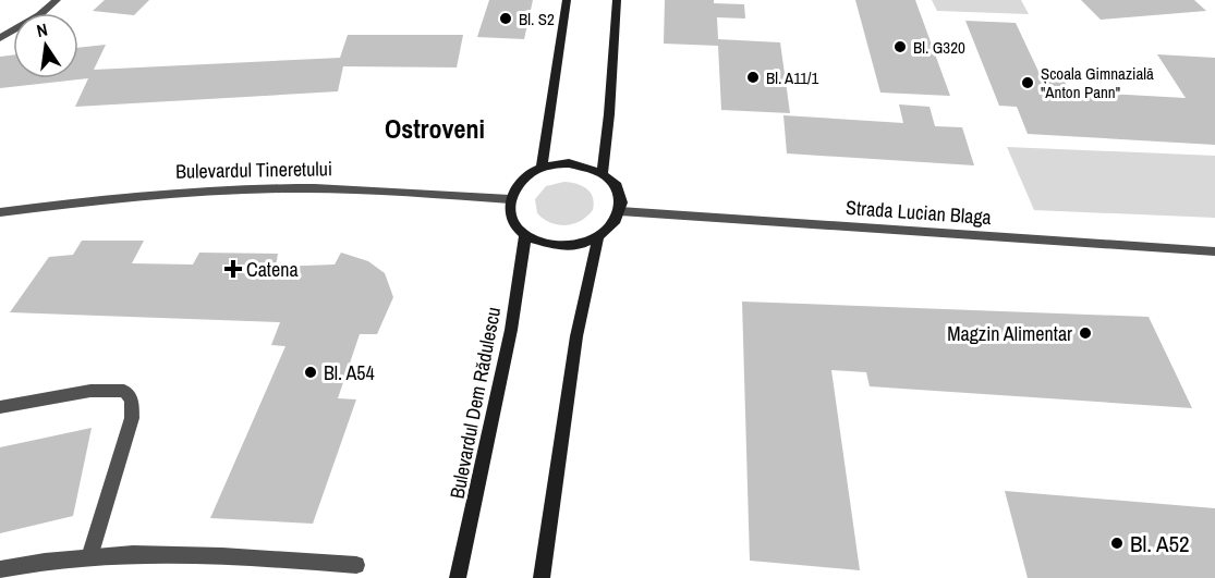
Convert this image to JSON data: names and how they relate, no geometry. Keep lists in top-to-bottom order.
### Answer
{
  "streets": {
    "main road": ["Bulevardul Dem Rădulescu"],
    "street": ["Bulevardul Tineretului", "Strada Lucian Blaga"]
  },
  "crossings": [
    ["Bulevardul Tineretului", "Strada Lucian Blaga"],
    ["Bulevardul Tineretului", "Bulevardul Dem Rădulescu"],
    ["Strada Lucian Blaga", "Bulevardul Dem Rădulescu"]
  ],
  "districts": ["Ostroveni"],
  "places": {
    "other": [
      "Bl. S2",
      "Bl. G320",
      "Bl. A11/1",
      "Școala Gimnazială \"Anton Pann\"",
      "Magzin Alimentar",
      "Bl. A54",
      "Bl. A52"
    ],
    "health": ["Catena"]
  },
  "north": "top"
}
